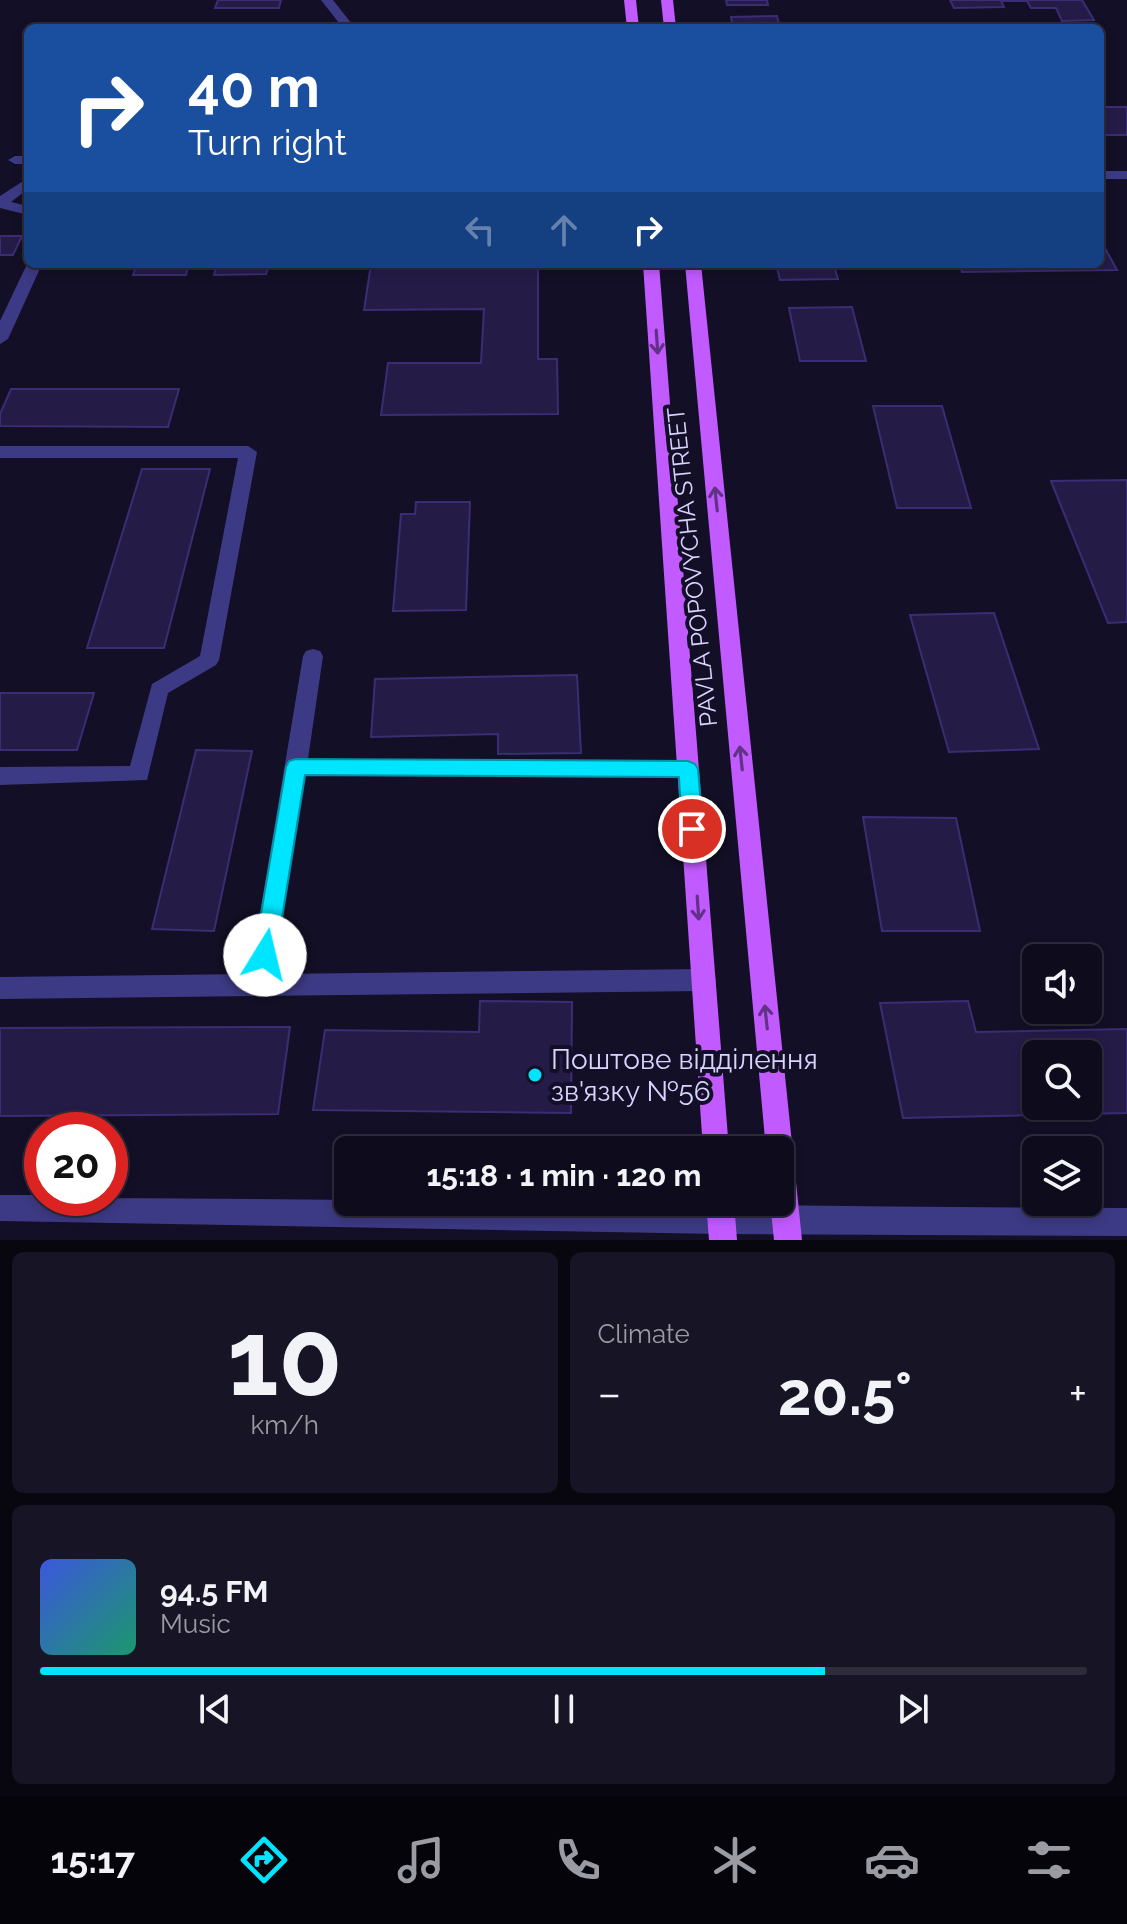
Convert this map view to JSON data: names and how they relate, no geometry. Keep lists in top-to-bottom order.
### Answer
{
  "streets": {
    "main road": ["PAVLA POPOVYCHA STREET"]
  },
  "places": ["Поштове відділення зв'язку №56"],
  "page": {
    "turn": ["40 m", "Turn right"],
    "limit": "20",
    "trip": "15:18 · 1 min · 120 m",
    "tile": [
      ["10", "km/h"],
      "Climate"
    ],
    "heat": ["−", "20.5°", "+"],
    "song": ["94.5 FM", "Music"],
    "tabs": "15:17"
  }
}
